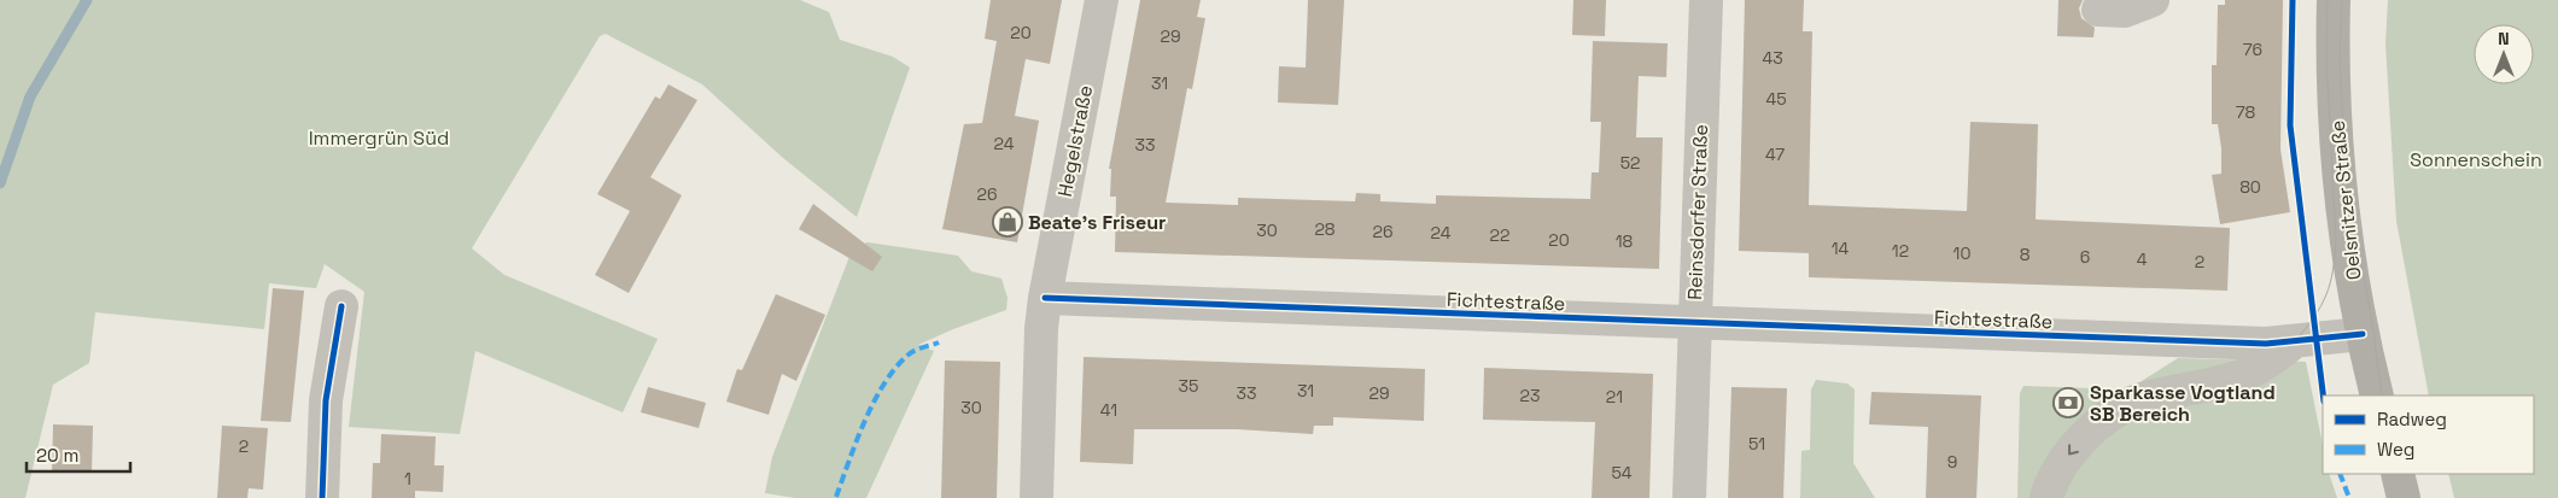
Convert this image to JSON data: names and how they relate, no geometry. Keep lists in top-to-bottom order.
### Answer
{
  "streets": {
    "main road": ["Oelsnitzer Straße"],
    "street": ["Hegelstraße", "Reinsdorfer Straße", "Fichtestraße"]
  },
  "crossings": [
    ["Hegelstraße", "Fichtestraße"],
    ["Oelsnitzer Straße", "Fichtestraße"],
    ["Reinsdorfer Straße", "Fichtestraße"]
  ],
  "parks": ["Immergrün Süd", "Sonnenschein"],
  "places": {
    "shop": ["Beate's Friseur"],
    "bank": ["Sparkasse Vogtland SB Bereich"]
  },
  "house_numbers": [
    "20",
    "29",
    "76",
    "43",
    "31",
    "45",
    "78",
    "24",
    "33",
    "47",
    "52",
    "80",
    "26",
    "28",
    "30",
    "26",
    "24",
    "22",
    "20",
    "18",
    "14",
    "12",
    "10",
    "8",
    "6",
    "4",
    "2",
    "35",
    "31",
    "33",
    "29",
    "23",
    "21",
    "30",
    "41",
    "51",
    "2",
    "9",
    "54",
    "1"
  ],
  "legend": ["Radweg", "Weg"],
  "scale_bar": "20 m",
  "north": "top"
}
